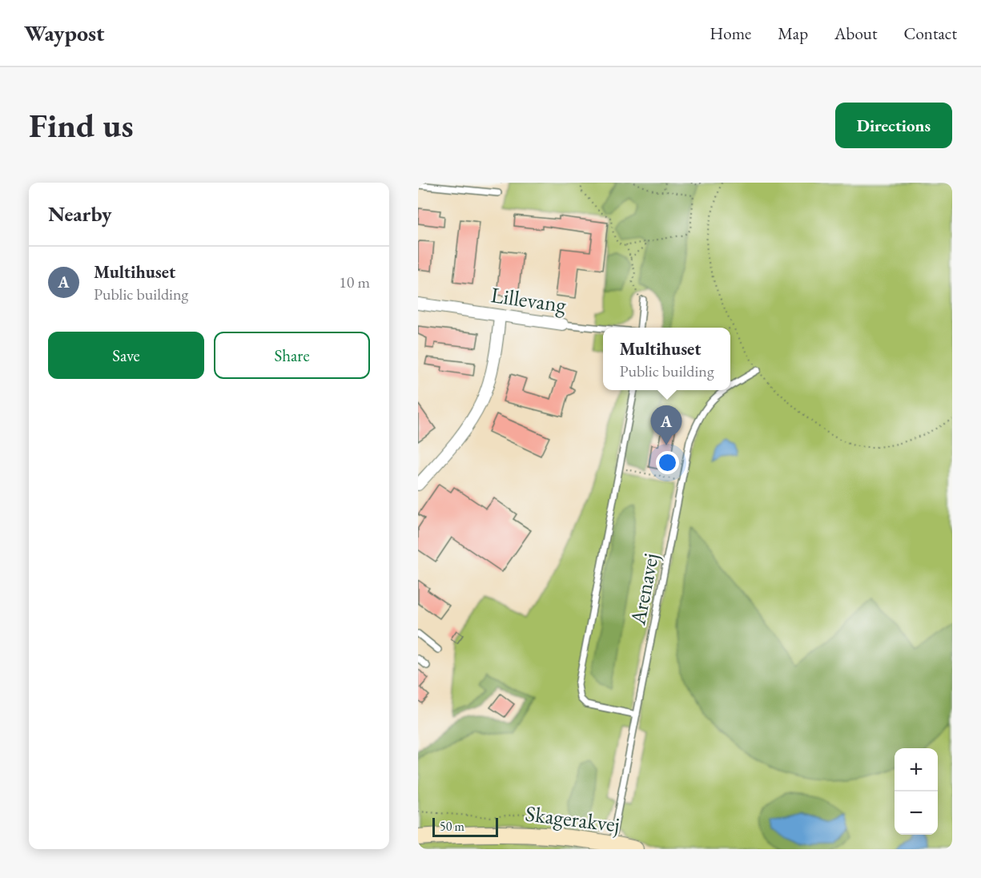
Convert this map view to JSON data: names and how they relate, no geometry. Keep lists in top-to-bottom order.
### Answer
{
  "streets": {
    "street": ["Lillevang", "Skagerakvej"],
    "lane": ["Arenavej"]
  },
  "crossings": [
    ["Arenavej", "Skagerakvej"]
  ],
  "scale_bar": "50 m",
  "page": {
    "header": "Waypost",
    "nav": [
      "Home",
      "Map",
      "About",
      "Contact"
    ],
    "buttons": [
      "Directions",
      ["Save", "Share"]
    ],
    "title": "Find us",
    "heading": "Nearby",
    "list": [
      {
        "mark": "A",
        "name": "Multihuset",
        "note": "Public building",
        "value": "10 m"
      }
    ],
    "popup": ["Multihuset", "Public building"],
    "pins": "A",
    "map_buttons": ["+", "−"],
    "scale": "50 m"
  }
}
